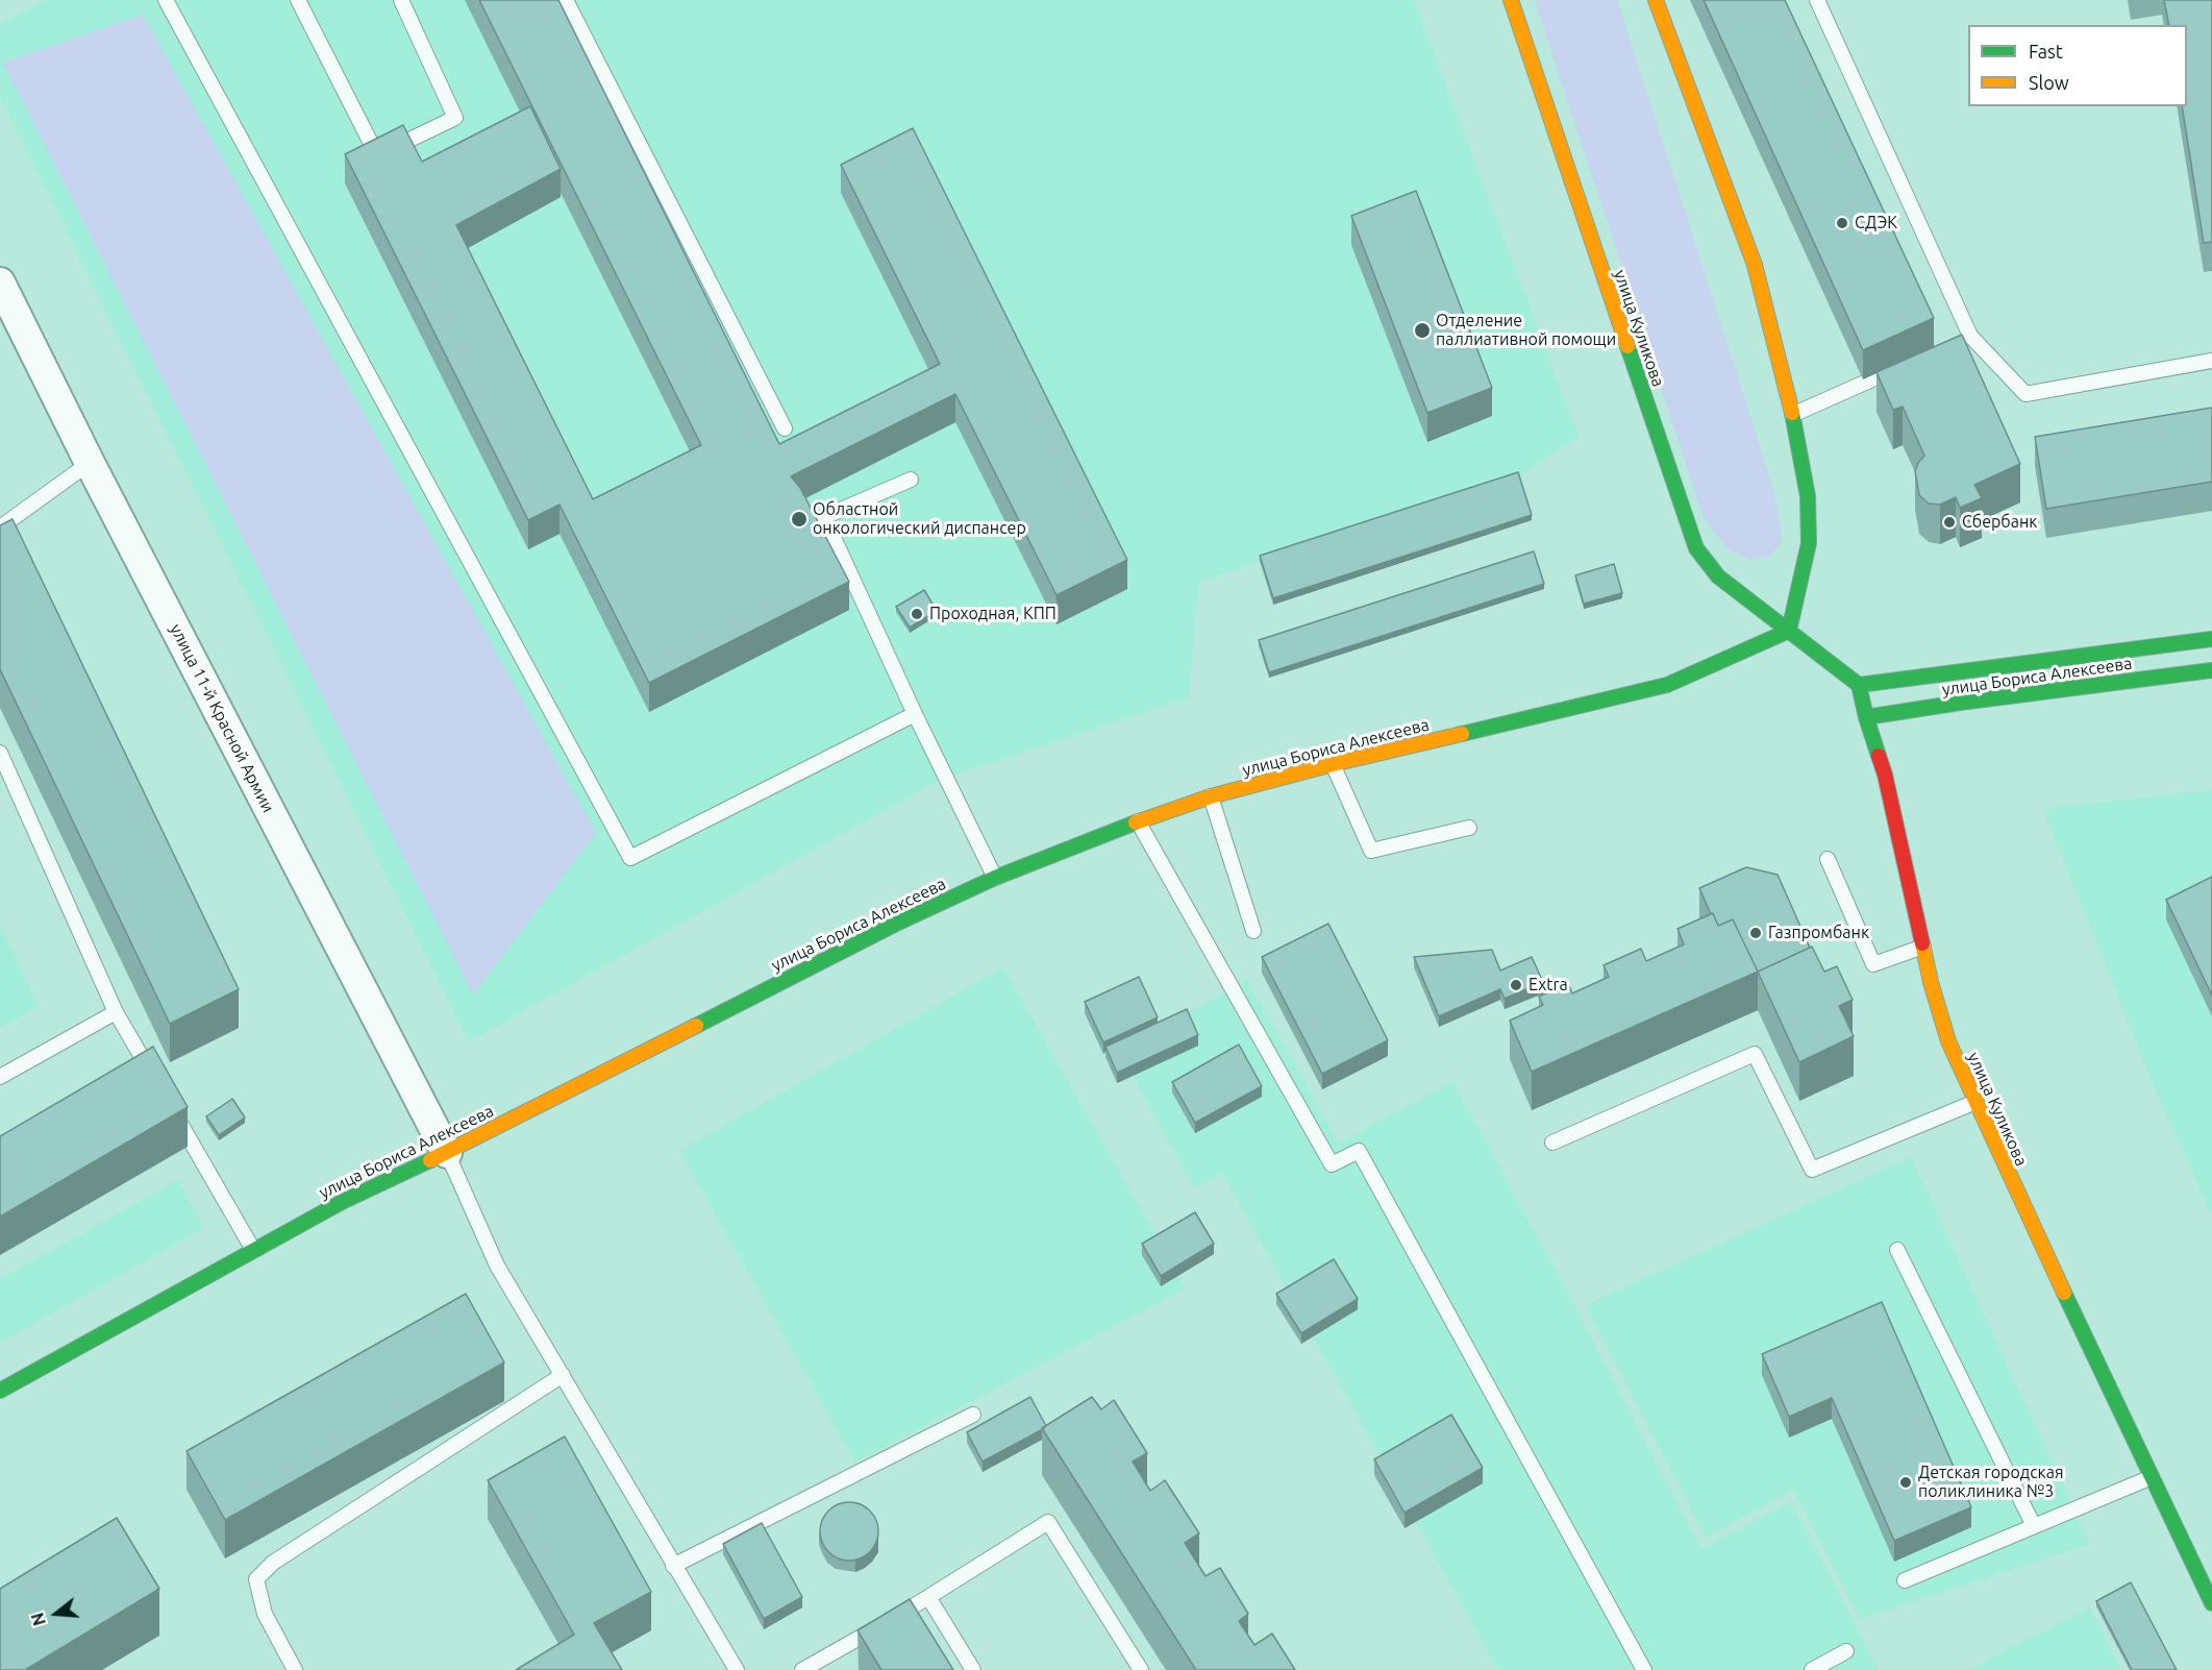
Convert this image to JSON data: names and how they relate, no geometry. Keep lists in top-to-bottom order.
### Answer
{
  "streets": {
    "main road": ["улица Куликова", "улица Бориса Алексеева"],
    "street": ["улица 11-й Красной Армии"]
  },
  "crossings": [
    ["улица Куликова", "улица Бориса Алексеева"],
    ["улица Бориса Алексеева", "улица 11-й Красной Армии"]
  ],
  "places": [
    "СДЭК",
    "Отделение паллиативной помощи",
    "Областной онкологический диспансер",
    "Сбербанк",
    "Проходная, КПП",
    "Газпромбанк",
    "Extra",
    "Детская городская поликлиника №3"
  ],
  "legend": ["Fast", "Slow"],
  "north": "left"
}
